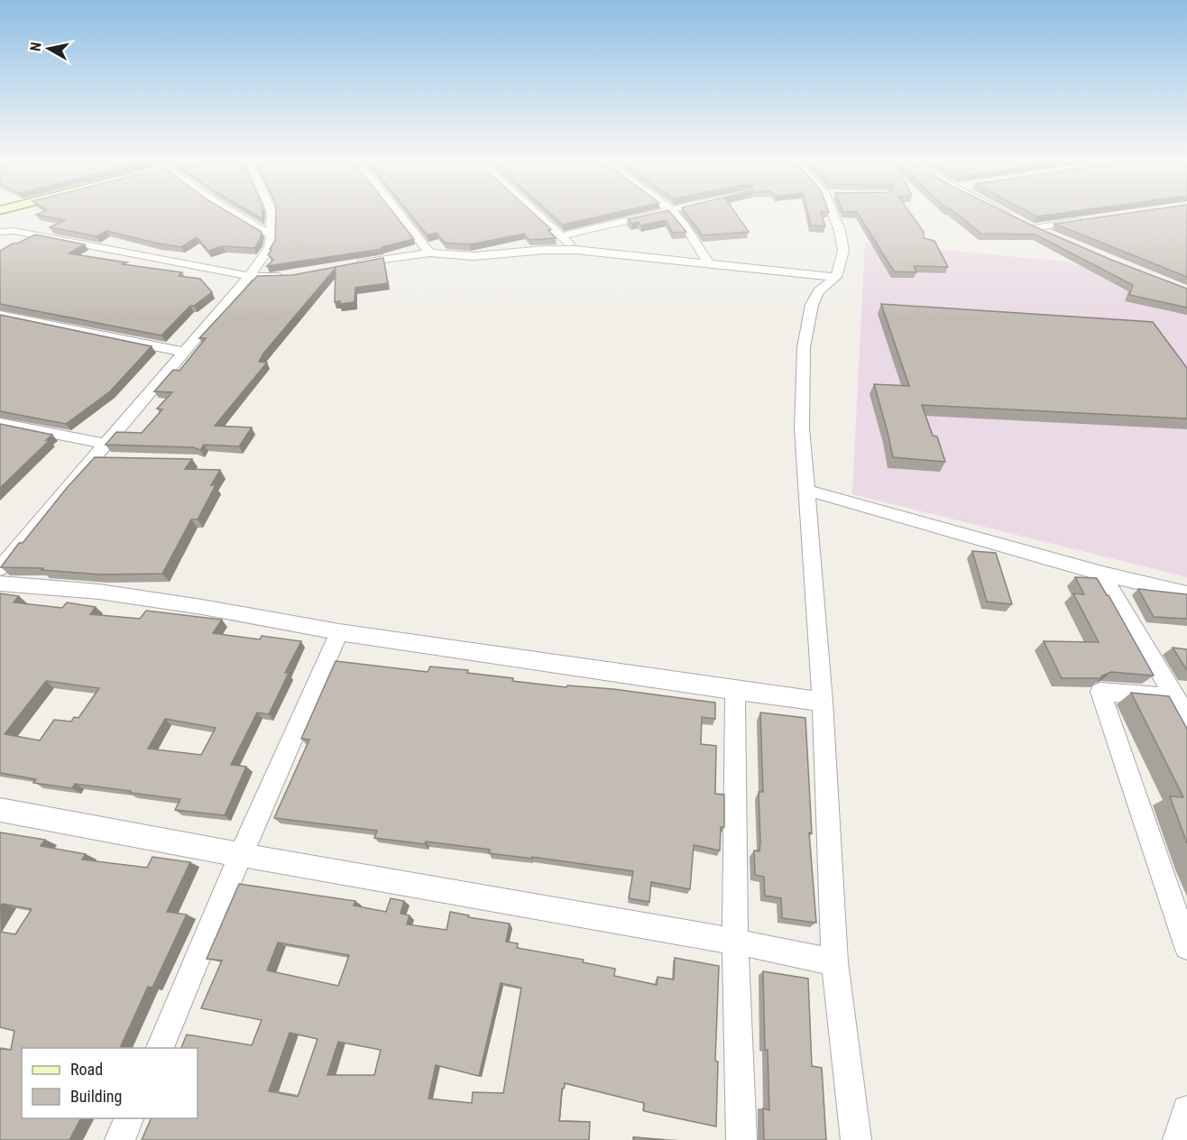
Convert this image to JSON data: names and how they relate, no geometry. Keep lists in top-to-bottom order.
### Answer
{
  "legend": ["Road", "Building"],
  "north": "left"
}
